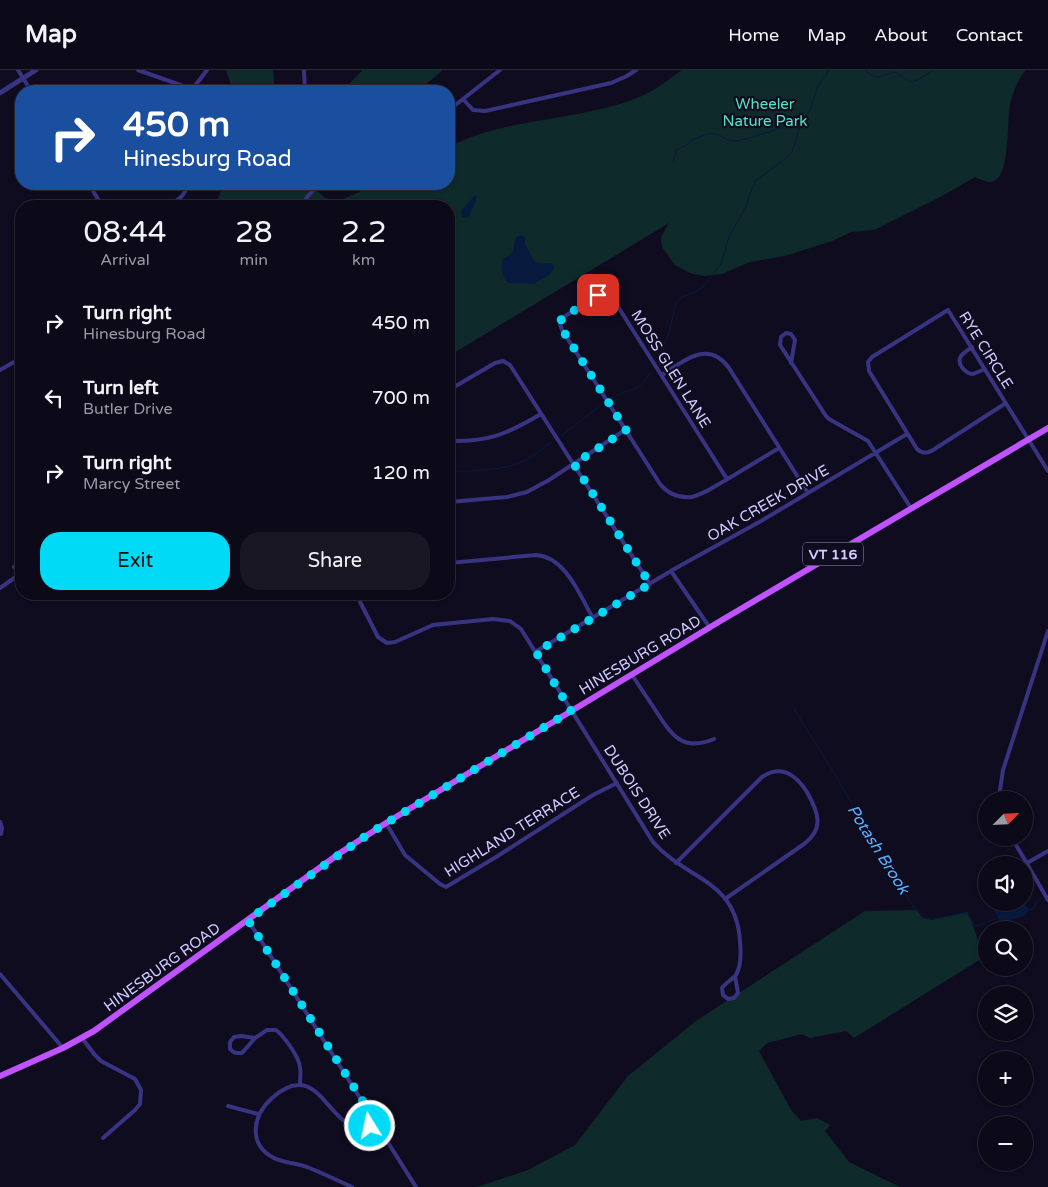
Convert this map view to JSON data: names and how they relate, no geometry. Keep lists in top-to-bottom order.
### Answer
{
  "streets": {
    "main road": ["VT 116", "HINESBURG ROAD"],
    "street": [
      "RYE CIRCLE",
      "MOSS GLEN LANE",
      "OAK CREEK DRIVE",
      "DUBOIS DRIVE",
      "HIGHLAND TERRACE"
    ]
  },
  "crossings": [
    ["RYE CIRCLE", "OAK CREEK DRIVE"],
    ["RYE CIRCLE", "HINESBURG ROAD"],
    ["OAK CREEK DRIVE", "DUBOIS DRIVE"],
    ["HINESBURG ROAD", "DUBOIS DRIVE"],
    ["HINESBURG ROAD", "HIGHLAND TERRACE"],
    ["DUBOIS DRIVE", "HIGHLAND TERRACE"]
  ],
  "water": ["Potash Brook"],
  "parks": ["Wheeler Nature Park"],
  "north": "top right",
  "page": {
    "header": "Map",
    "nav": [
      "Home",
      "Map",
      "About",
      "Contact"
    ],
    "turn": ["450 m", "Hinesburg Road"],
    "eta": [
      "08:44",
      "Arrival",
      "28",
      "min",
      "2.2",
      "km"
    ],
    "list": [
      {
        "name": "Turn right",
        "note": "Hinesburg Road",
        "value": "450 m"
      },
      {
        "name": "Turn left",
        "note": "Butler Drive",
        "value": "700 m"
      },
      {
        "name": "Turn right",
        "note": "Marcy Street",
        "value": "120 m"
      }
    ],
    "buttons": ["Exit", "Share"],
    "map_buttons": ["+", "−"]
  }
}
